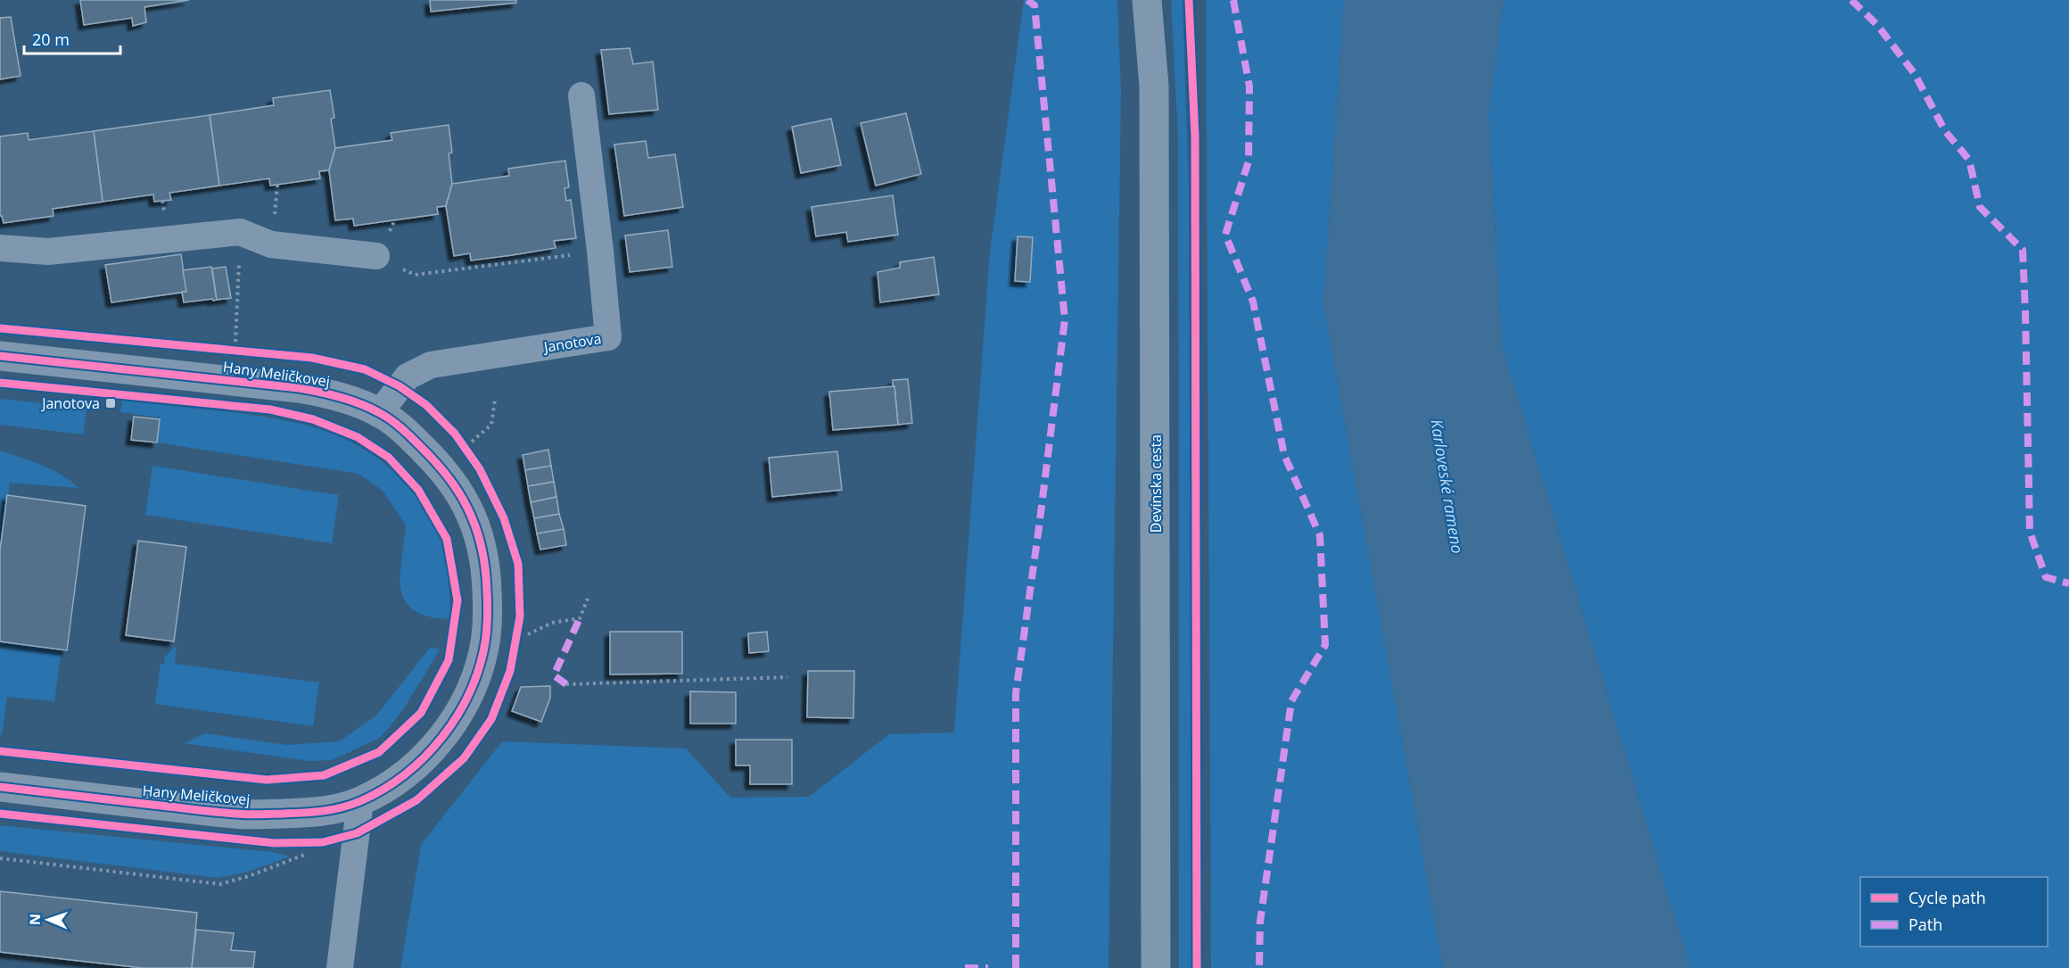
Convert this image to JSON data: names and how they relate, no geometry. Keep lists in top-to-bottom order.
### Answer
{
  "streets": {
    "street": ["Janotova", "Hany Meličkovej", "Devínska cesta"]
  },
  "crossings": [
    ["Janotova", "Hany Meličkovej"]
  ],
  "water": ["Karloveské rameno"],
  "places": {
    "transit": ["Janotova"]
  },
  "legend": ["Cycle path", "Path"],
  "scale_bar": "20 m",
  "north": "left"
}
